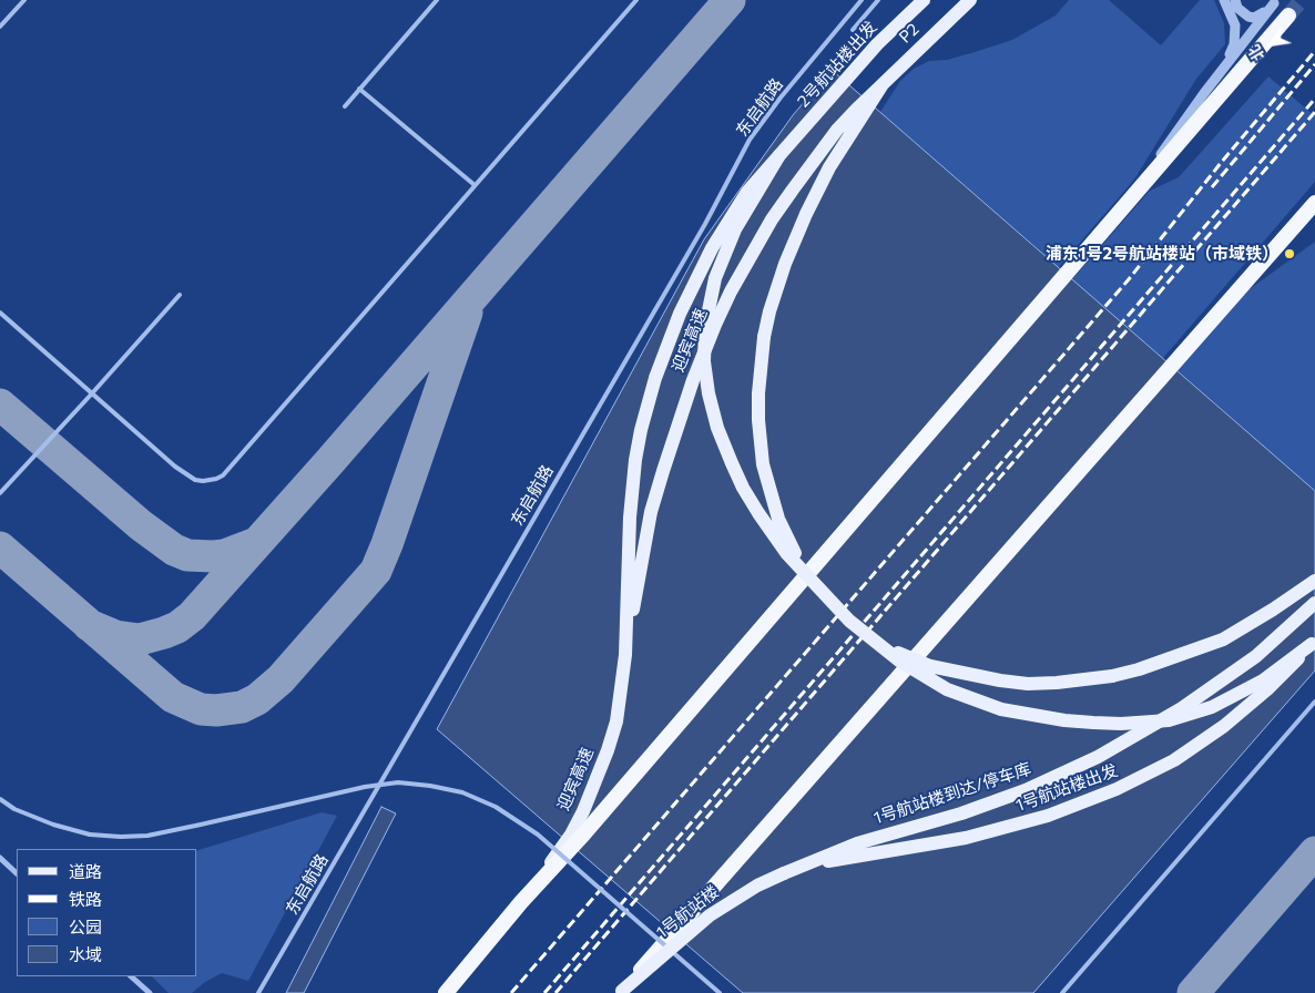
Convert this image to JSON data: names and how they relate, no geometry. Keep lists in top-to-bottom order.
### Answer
{
  "streets": {
    "main road": [
      "P2",
      "2号航站楼出发",
      "迎宾高速",
      "1号航站楼出发",
      "1号航站楼到达/停车库",
      "1号航站楼"
    ],
    "lane": ["东启航路"]
  },
  "crossings": [
    ["P2", "迎宾高速"],
    ["2号航站楼出发", "迎宾高速"],
    ["1号航站楼出发", "1号航站楼到达/停车库"],
    ["1号航站楼出发", "1号航站楼"],
    ["1号航站楼到达/停车库", "1号航站楼"]
  ],
  "places": ["浦东1号2号航站楼站（市域铁）"],
  "legend": [
    "道路",
    "铁路",
    "公园",
    "水域"
  ],
  "north": "bottom left"
}
